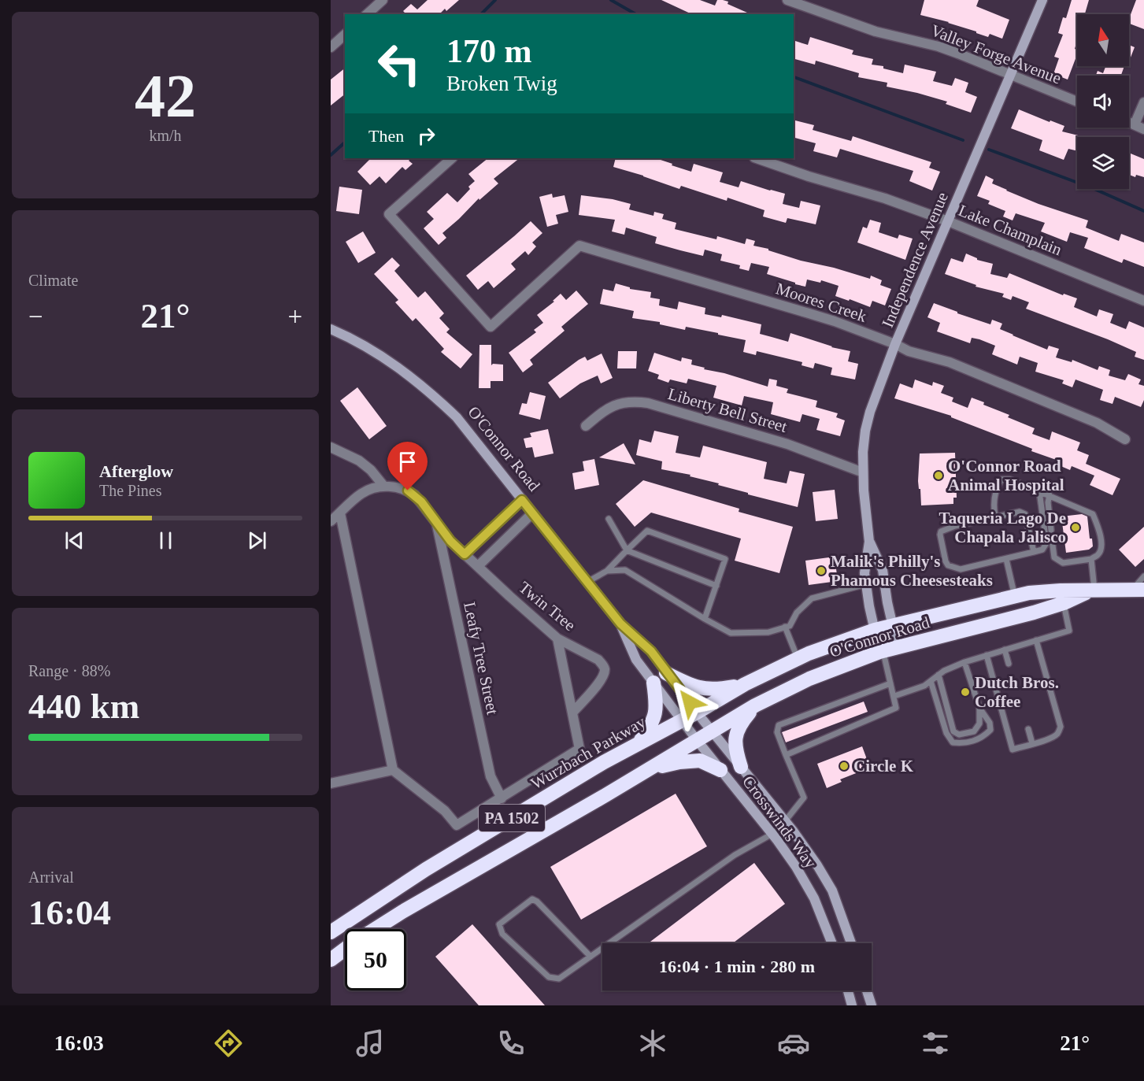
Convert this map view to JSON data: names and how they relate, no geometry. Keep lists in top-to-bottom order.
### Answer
{
  "streets": {
    "highway": ["O'Connor Road", "Wurzbach Parkway", "PA 1502"],
    "main road": ["Independence Avenue", "Crosswinds Way"],
    "street": [
      "Valley Forge Avenue",
      "Lake Champlain",
      "Moores Creek",
      "Liberty Bell Street",
      "Twin Tree",
      "Leafy Tree Street"
    ]
  },
  "crossings": [
    ["Valley Forge Avenue", "Independence Avenue"],
    ["Lake Champlain", "Independence Avenue"],
    ["Independence Avenue", "Moores Creek"],
    ["Independence Avenue", "Liberty Bell Street"],
    ["Independence Avenue", "O'Connor Road"],
    ["O'Connor Road", "Wurzbach Parkway"],
    ["O'Connor Road", "PA 1502"],
    ["O'Connor Road", "Crosswinds Way"],
    ["Twin Tree", "Leafy Tree Street"],
    ["Wurzbach Parkway", "Crosswinds Way"],
    ["PA 1502", "Crosswinds Way"]
  ],
  "places": [
    "O'Connor Road Animal Hospital",
    "Taqueria Lago De Chapala Jalisco",
    "Malik's Philly's Phamous Cheesesteaks",
    "Dutch Bros. Coffee",
    "Circle K"
  ],
  "north": "top",
  "page": {
    "tile": [
      ["42", "km/h"],
      "Climate",
      ["Range · 88%", "440 km"],
      ["Arrival", "16:04"]
    ],
    "turn": ["170 m", "Broken Twig"],
    "then": "Then",
    "heat": ["−", "21°", "+"],
    "song": ["Afterglow", "The Pines"],
    "limit": "50",
    "trip": "16:04 · 1 min · 280 m",
    "tabs": ["16:03", "21°"]
  }
}
